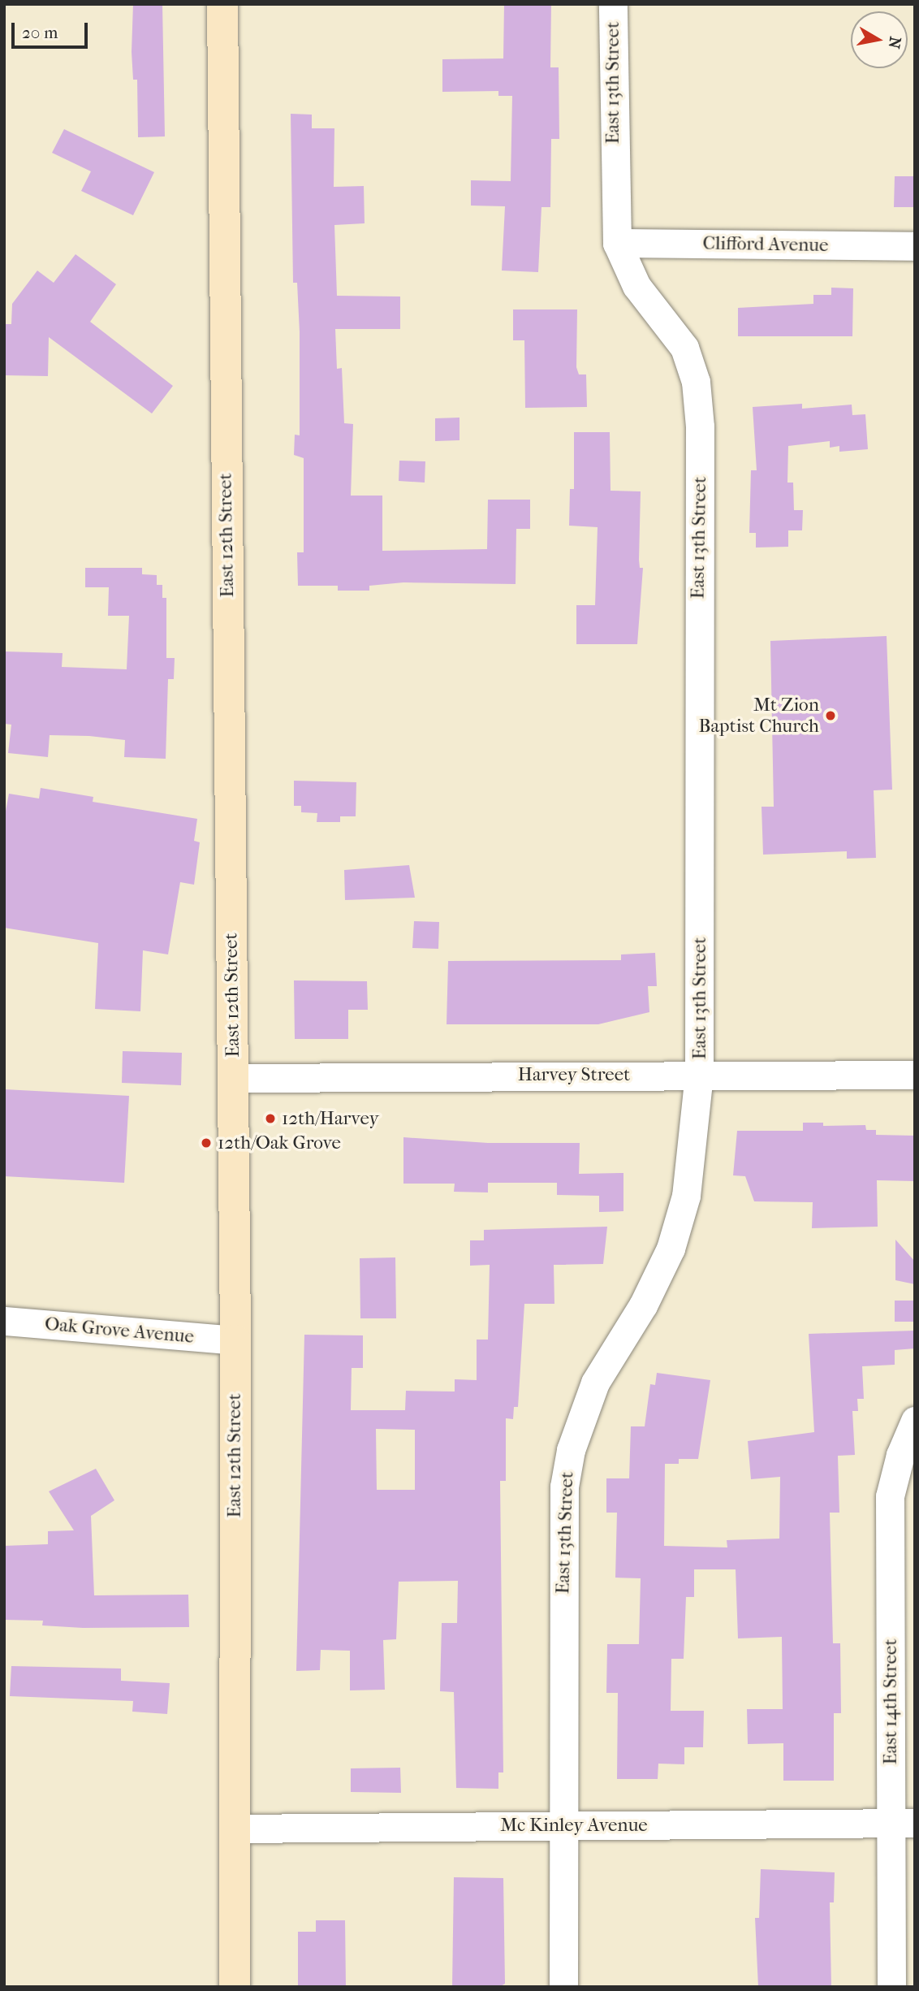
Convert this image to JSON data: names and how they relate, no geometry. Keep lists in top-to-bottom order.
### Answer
{
  "streets": {
    "street": [
      "East 13th Street",
      "Clifford Avenue",
      "East 12th Street",
      "Harvey Street",
      "Oak Grove Avenue",
      "East 14th Street",
      "Mc Kinley Avenue"
    ]
  },
  "crossings": [
    ["East 13th Street", "Clifford Avenue"],
    ["East 13th Street", "Harvey Street"],
    ["East 13th Street", "Mc Kinley Avenue"],
    ["East 12th Street", "Harvey Street"],
    ["East 12th Street", "Oak Grove Avenue"],
    ["East 12th Street", "Mc Kinley Avenue"],
    ["East 14th Street", "Mc Kinley Avenue"]
  ],
  "places": ["Mt Zion Baptist Church", "12th/Harvey", "12th/Oak Grove"],
  "scale_bar": "20 m",
  "north": "right"
}
